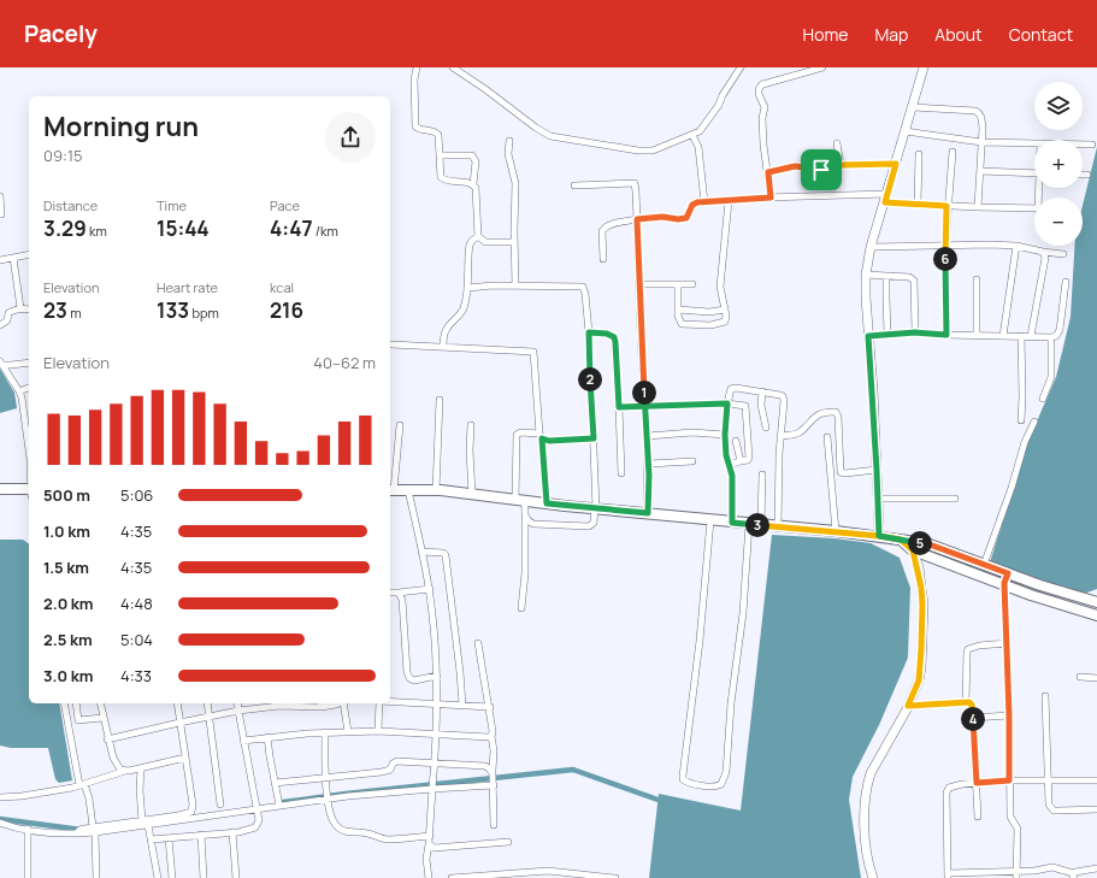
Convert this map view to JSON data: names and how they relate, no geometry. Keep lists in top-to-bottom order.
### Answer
{
  "page": {
    "header": "Pacely",
    "nav": [
      "Home",
      "Map",
      "About",
      "Contact"
    ],
    "map_buttons": ["+", "−"],
    "heading": ["Morning run", "09:15"],
    "stats": [
      ["Distance", "3.29 km"],
      ["Time", "15:44"],
      ["Pace", "4:47 /km"],
      ["Elevation", "23 m"],
      ["Heart rate", "133 bpm"],
      ["kcal", "216"]
    ],
    "pins": [
      "6",
      "2",
      "1",
      "3",
      "5",
      "4"
    ],
    "chart": ["Elevation", "40–62 m"],
    "list": [
      {
        "name": "500 m",
        "note": "5:06"
      },
      {
        "name": "1.0 km",
        "note": "4:35"
      },
      {
        "name": "1.5 km",
        "note": "4:35"
      },
      {
        "name": "2.0 km",
        "note": "4:48"
      },
      {
        "name": "2.5 km",
        "note": "5:04"
      },
      {
        "name": "3.0 km",
        "note": "4:33"
      }
    ]
  }
}
